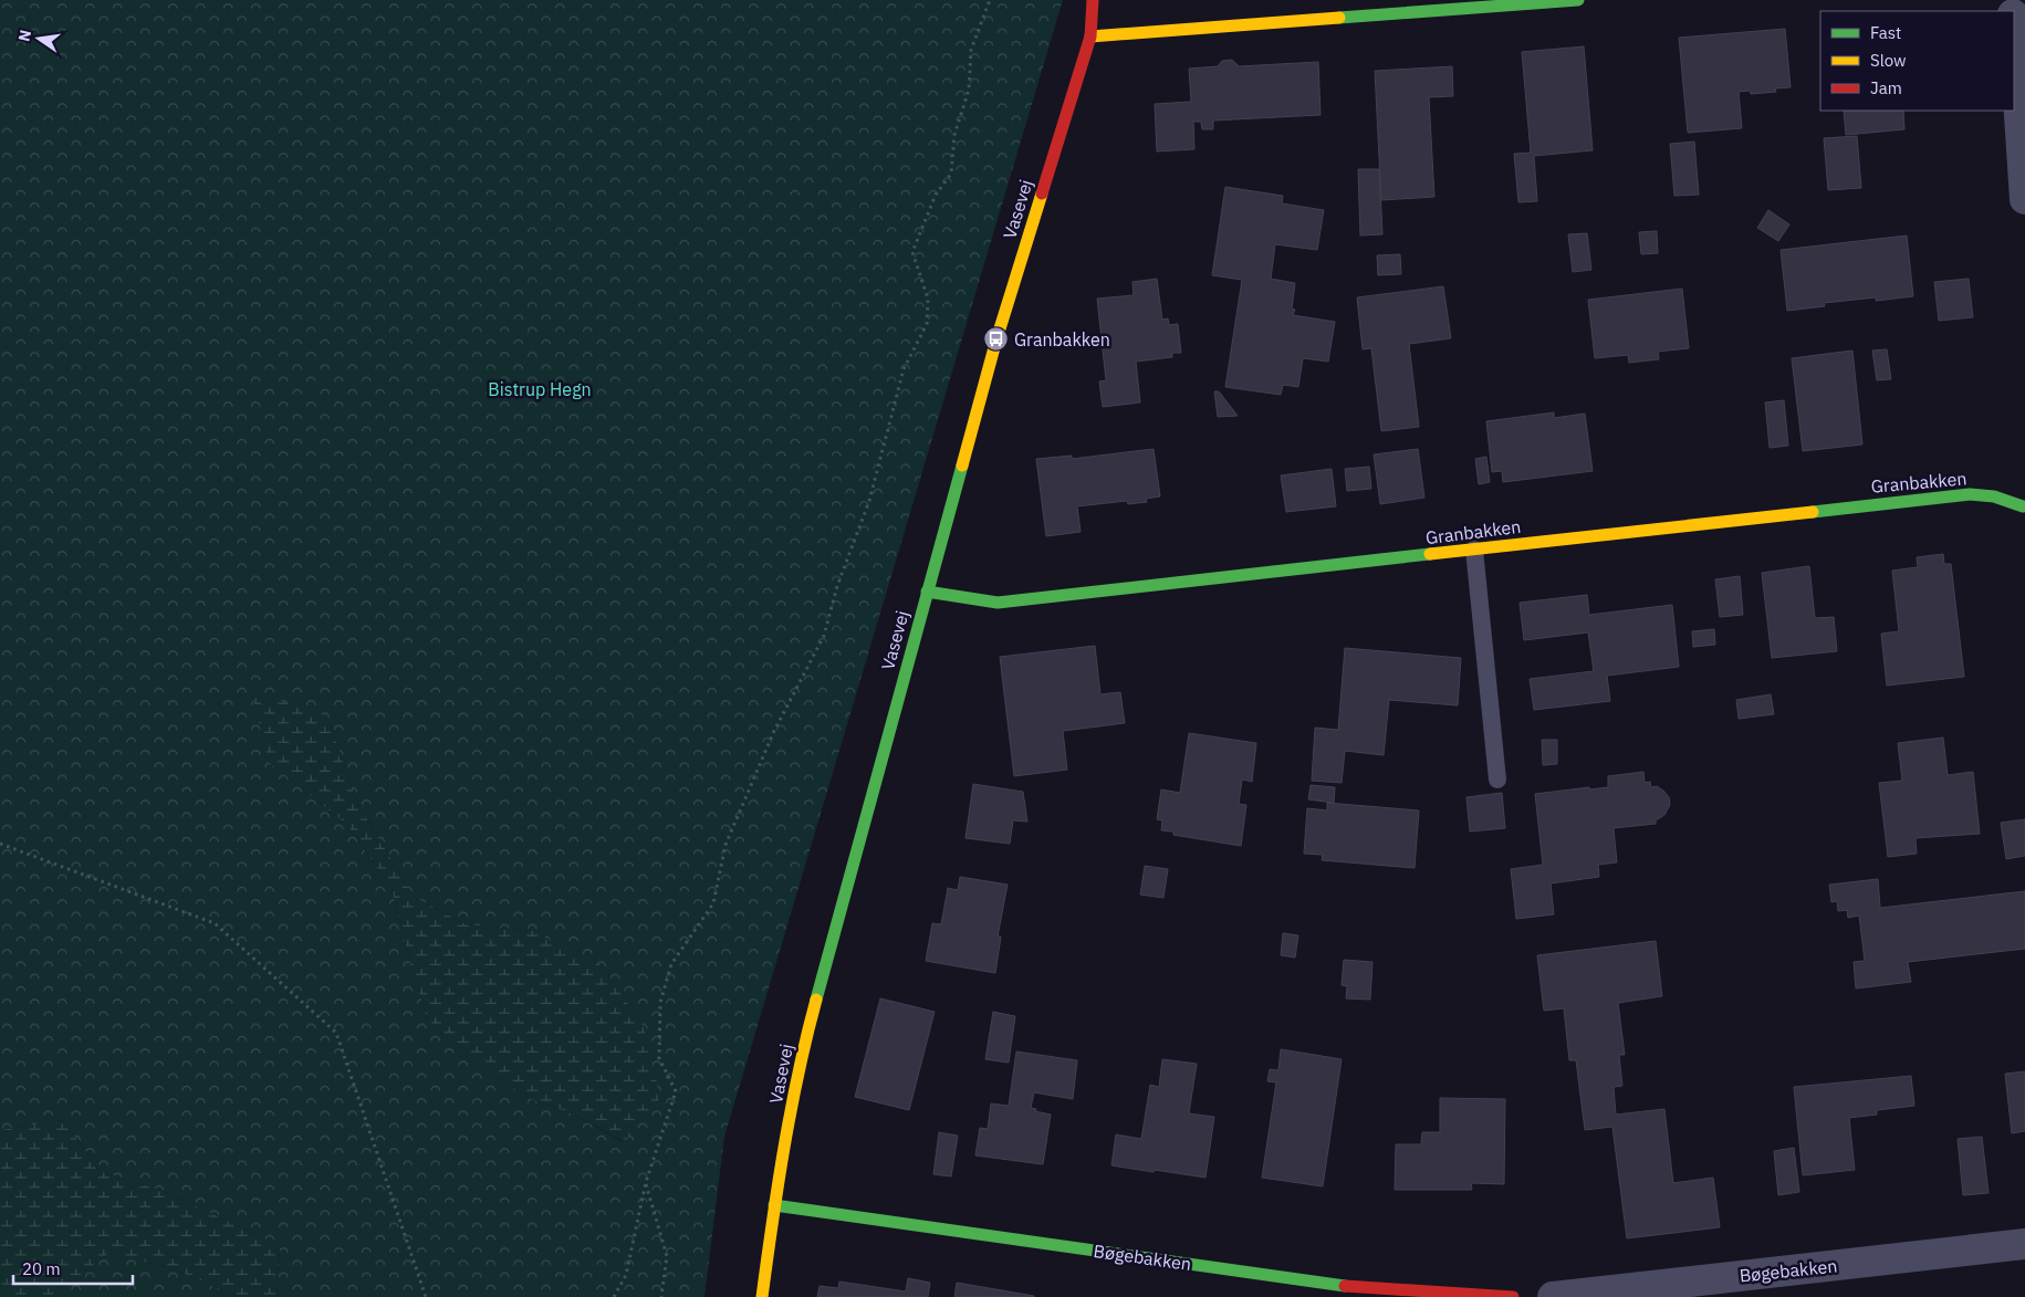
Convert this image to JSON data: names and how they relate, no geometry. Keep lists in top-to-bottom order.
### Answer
{
  "streets": {
    "street": ["Vasevej", "Granbakken", "Bøgebakken"]
  },
  "crossings": [
    ["Vasevej", "Granbakken"],
    ["Vasevej", "Bøgebakken"]
  ],
  "parks": ["Bistrup Hegn"],
  "places": {
    "bus stop": ["Granbakken"]
  },
  "legend": ["Fast", "Slow", "Jam"],
  "scale_bar": "20 m",
  "north": "left"
}
